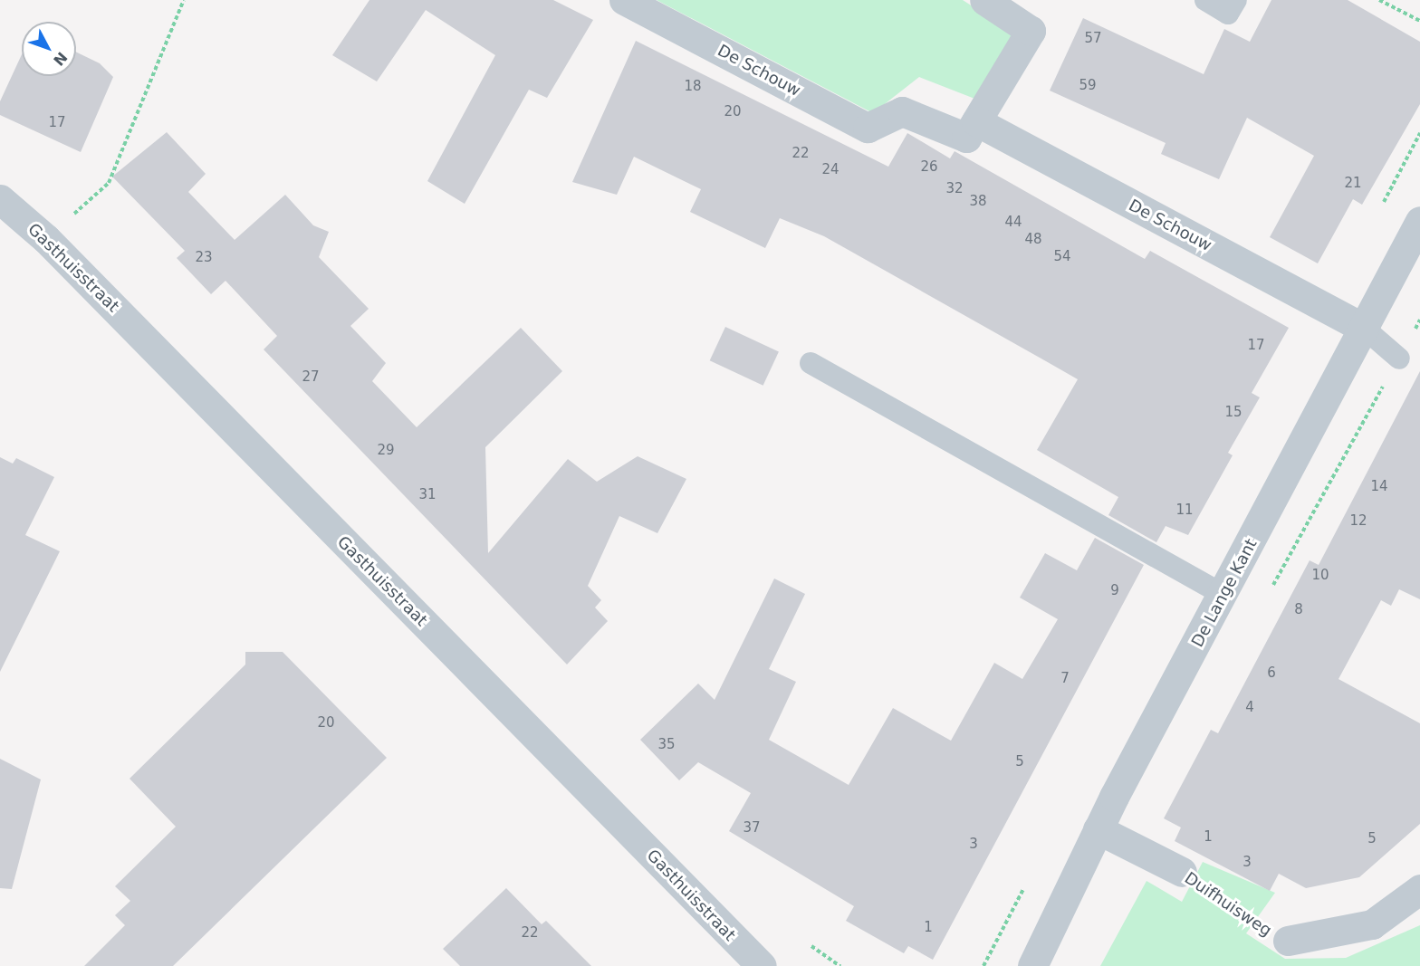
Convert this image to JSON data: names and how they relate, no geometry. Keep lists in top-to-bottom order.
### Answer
{
  "streets": {
    "street": [
      "De Schouw",
      "Gasthuisstraat",
      "De Lange Kant",
      "Duifhuisweg"
    ]
  },
  "crossings": [
    ["De Schouw", "De Lange Kant"],
    ["De Lange Kant", "Duifhuisweg"]
  ],
  "house_numbers": [
    "57",
    "59",
    "18",
    "20",
    "17",
    "22",
    "26",
    "24",
    "21",
    "32",
    "38",
    "44",
    "48",
    "54",
    "23",
    "17",
    "27",
    "15",
    "29",
    "14",
    "31",
    "11",
    "12",
    "10",
    "9",
    "8",
    "6",
    "7",
    "4",
    "20",
    "35",
    "5",
    "37",
    "1",
    "5",
    "3",
    "3",
    "1",
    "22"
  ],
  "north": "bottom right"
}
